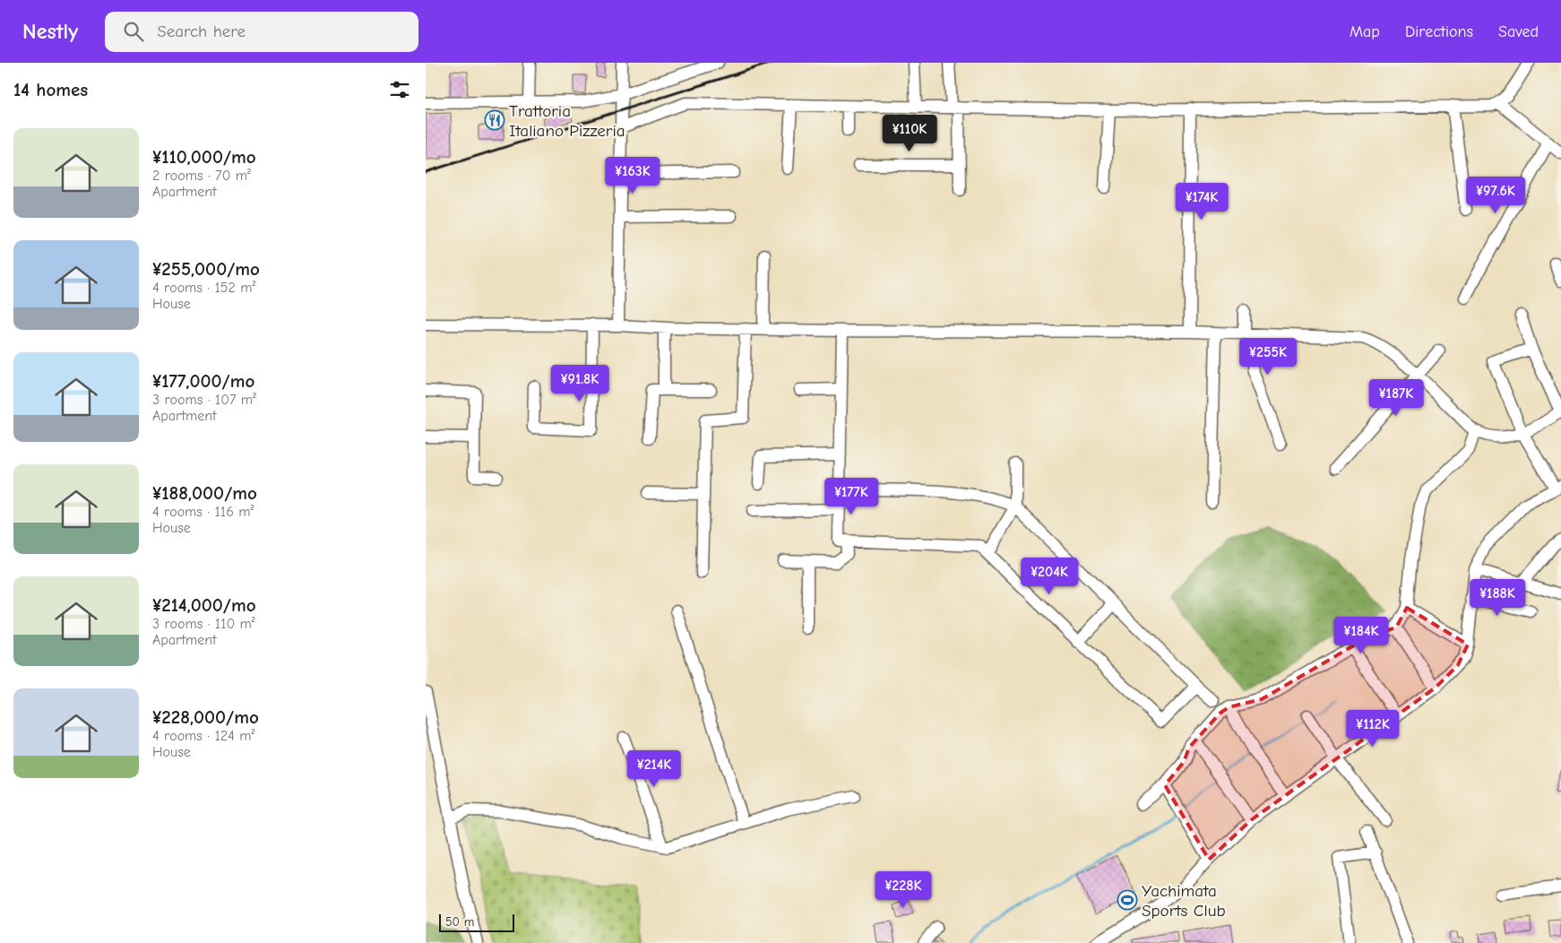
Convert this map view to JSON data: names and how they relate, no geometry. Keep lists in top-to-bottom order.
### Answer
{
  "places": {
    "restaurant": ["Trattoria Italiano Pizzeria"],
    "sports": ["Yachimata Sports Club"]
  },
  "scale_bar": "50 m",
  "page": {
    "header": "Nestly",
    "search": "Search here",
    "nav": ["Map", "Directions", "Saved"],
    "heading": "14 homes",
    "price": [
      "¥110K",
      "¥163K",
      "¥97.6K",
      "¥174K",
      "¥255K",
      "¥91.8K",
      "¥187K",
      "¥177K",
      "¥204K",
      "¥188K",
      "¥184K",
      "¥112K",
      "¥214K",
      "¥228K"
    ],
    "list": [
      {
        "name": "¥110,000/mo",
        "note": "2 rooms · 70 m² · Apartment"
      },
      {
        "name": "¥255,000/mo",
        "note": "4 rooms · 152 m² · House"
      },
      {
        "name": "¥177,000/mo",
        "note": "3 rooms · 107 m² · Apartment"
      },
      {
        "name": "¥188,000/mo",
        "note": "4 rooms · 116 m² · House"
      },
      {
        "name": "¥214,000/mo",
        "note": "3 rooms · 110 m² · Apartment"
      },
      {
        "name": "¥228,000/mo",
        "note": "4 rooms · 124 m² · House"
      }
    ],
    "scale": "50 m"
  }
}
